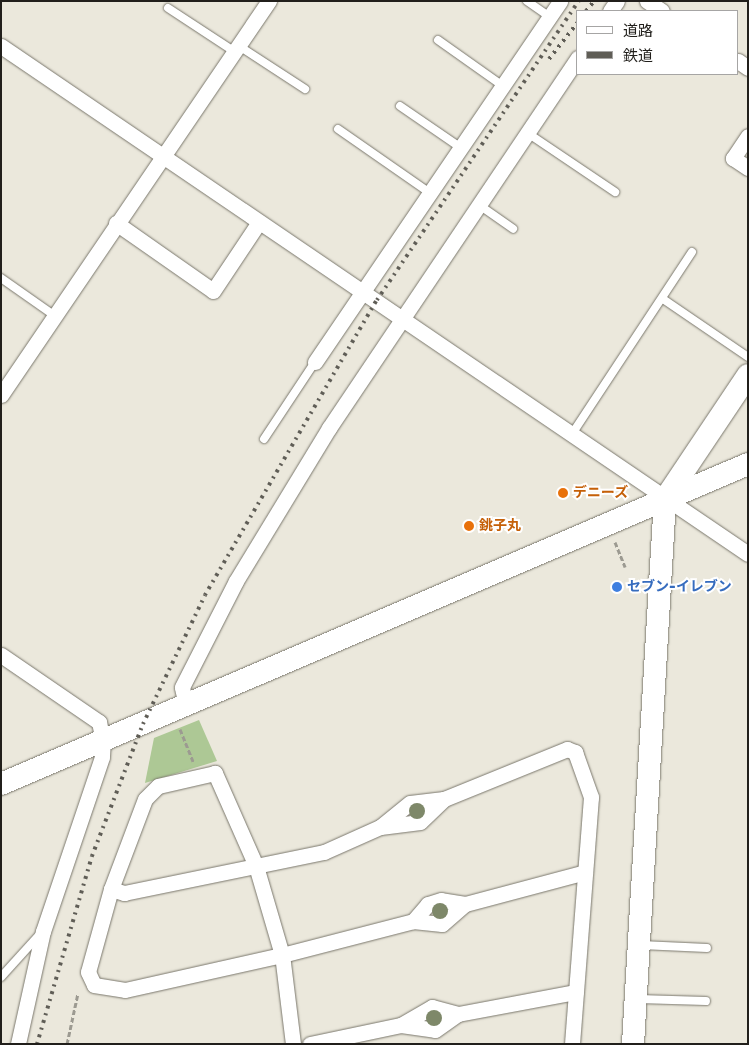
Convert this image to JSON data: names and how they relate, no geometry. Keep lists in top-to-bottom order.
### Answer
{
  "places": ["デニーズ", "銚子丸", "セブン-イレブン"],
  "legend": ["道路", "鉄道"]
}
